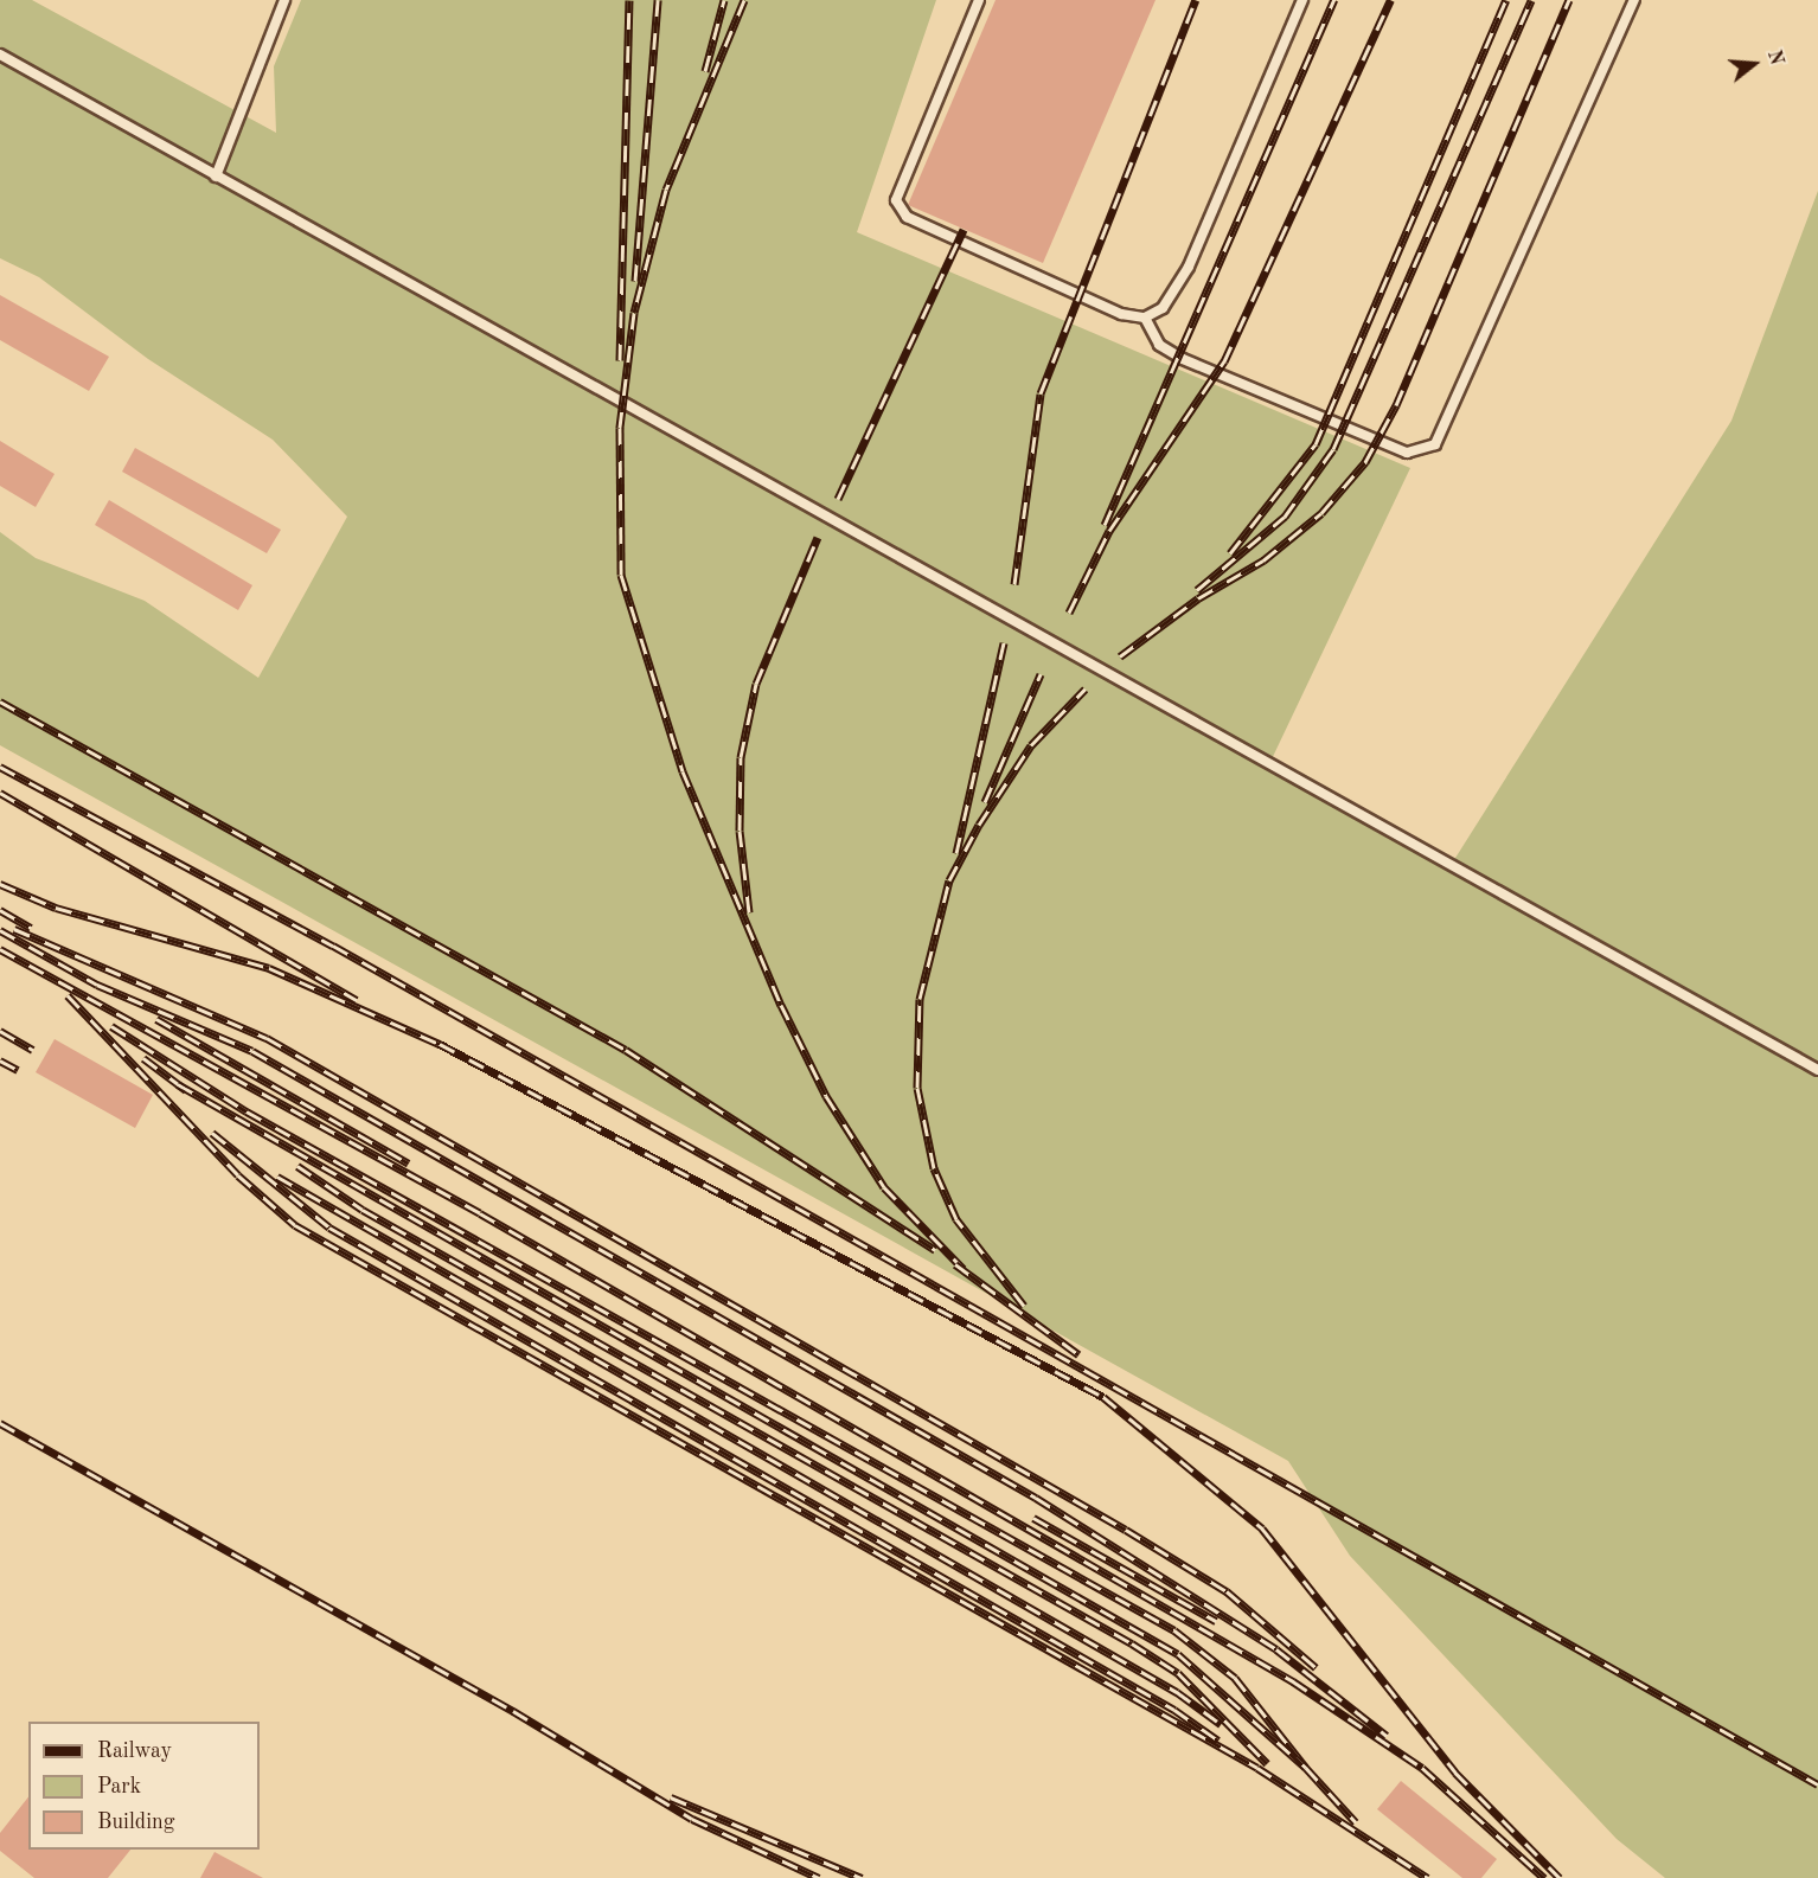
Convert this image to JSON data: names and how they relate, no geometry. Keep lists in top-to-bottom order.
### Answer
{
  "legend": ["Railway", "Park", "Building"],
  "north": "right"
}
